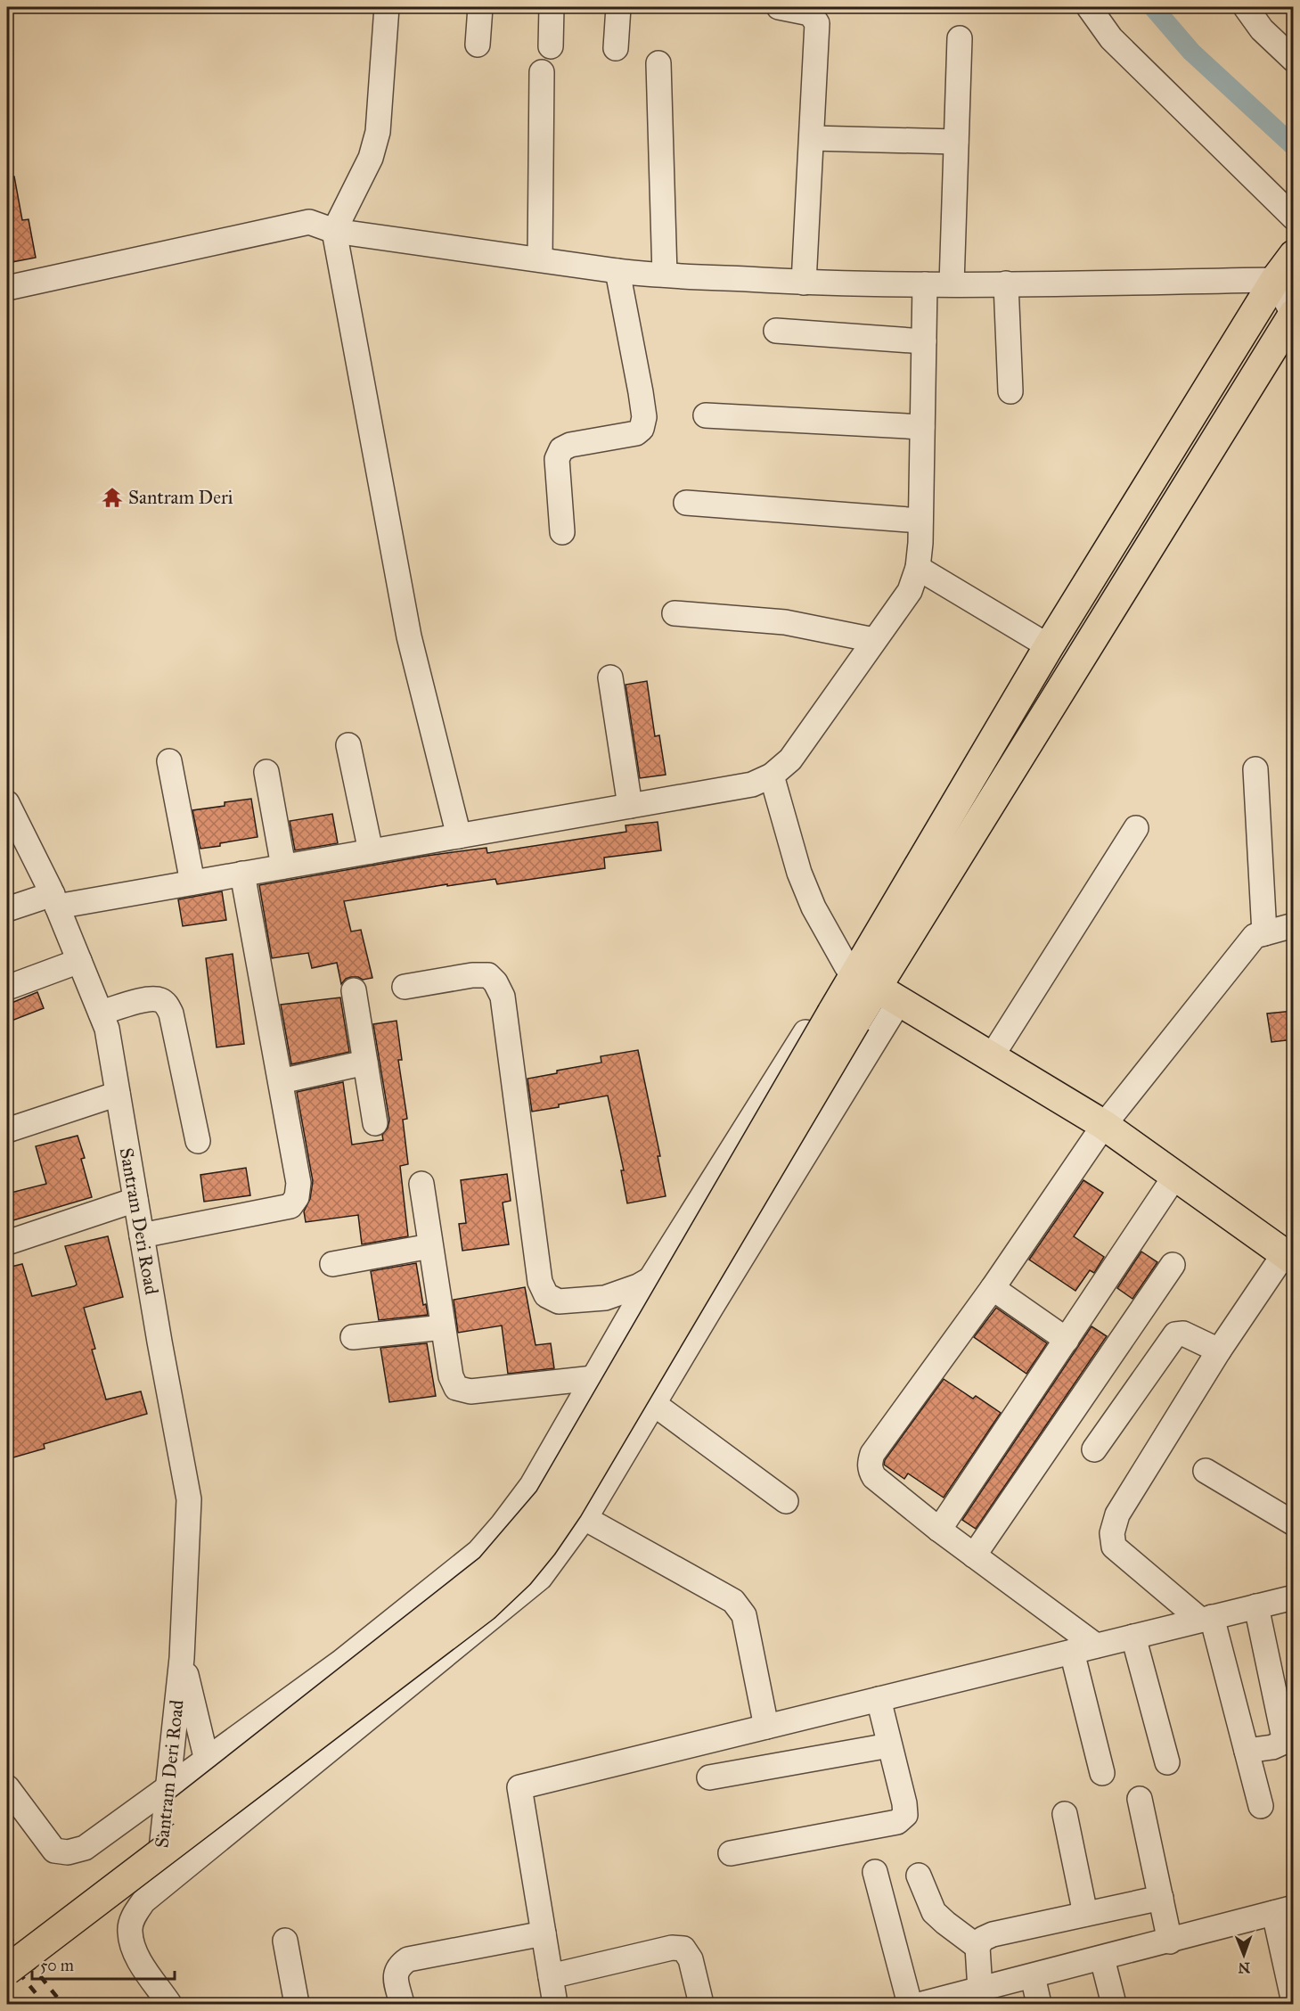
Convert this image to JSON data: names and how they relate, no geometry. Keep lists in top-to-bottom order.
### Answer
{
  "streets": {
    "street": ["Santram Deri Road"]
  },
  "places": {
    "temple": ["Santram Deri"]
  },
  "scale_bar": "50 m",
  "north": "bottom"
}
